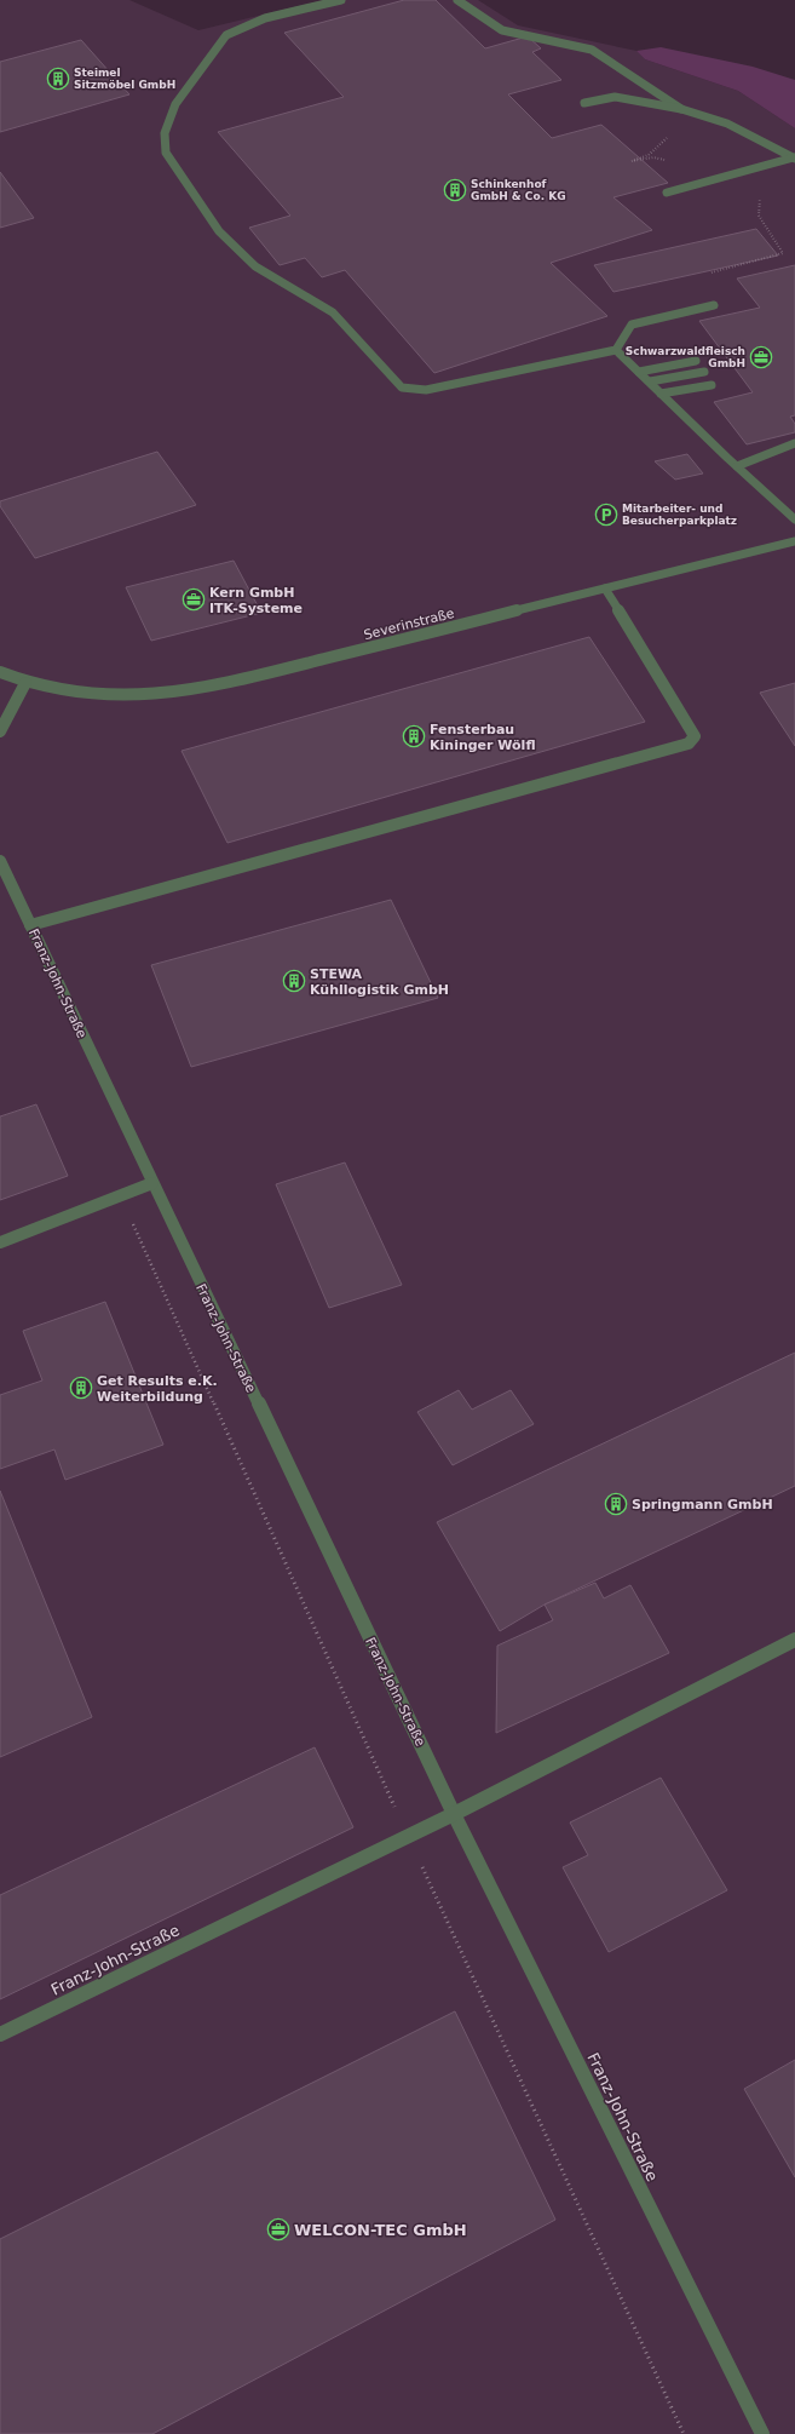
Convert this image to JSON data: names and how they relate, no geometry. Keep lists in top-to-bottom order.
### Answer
{
  "streets": {
    "street": ["Severinstraße", "Franz-John-Straße"]
  },
  "places": {
    "building": [
      "Steimel Sitzmöbel GmbH",
      "Schinkenhof GmbH & Co. KG",
      "Fensterbau Kininger Wölfl",
      "STEWA Kühllogistik GmbH",
      "Get Results e.K. Weiterbildung",
      "Springmann GmbH"
    ],
    "office": ["Schwarzwaldfleisch GmbH", "Kern GmbH ITK-Systeme", "WELCON-TEC GmbH"],
    "parking": ["Mitarbeiter- und Besucherparkplatz"]
  }
}
